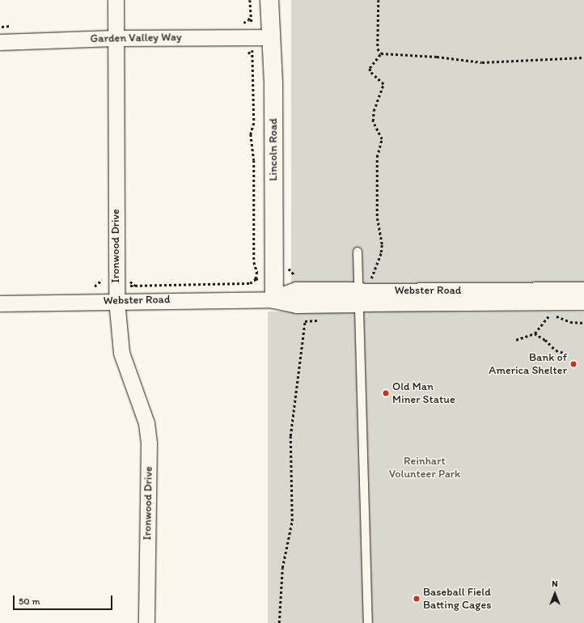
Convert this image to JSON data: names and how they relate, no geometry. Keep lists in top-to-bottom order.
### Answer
{
  "streets": {
    "street": [
      "Garden Valley Way",
      "Lincoln Road",
      "Ironwood Drive",
      "Webster Road"
    ]
  },
  "crossings": [
    ["Garden Valley Way", "Lincoln Road"],
    ["Garden Valley Way", "Ironwood Drive"],
    ["Lincoln Road", "Webster Road"],
    ["Ironwood Drive", "Webster Road"]
  ],
  "parks": ["Reinhart Volunteer Park"],
  "places": ["Bank of America Shelter", "Old Man Miner Statue", "Baseball Field Batting Cages"],
  "scale_bar": "50 m",
  "north": "top"
}
